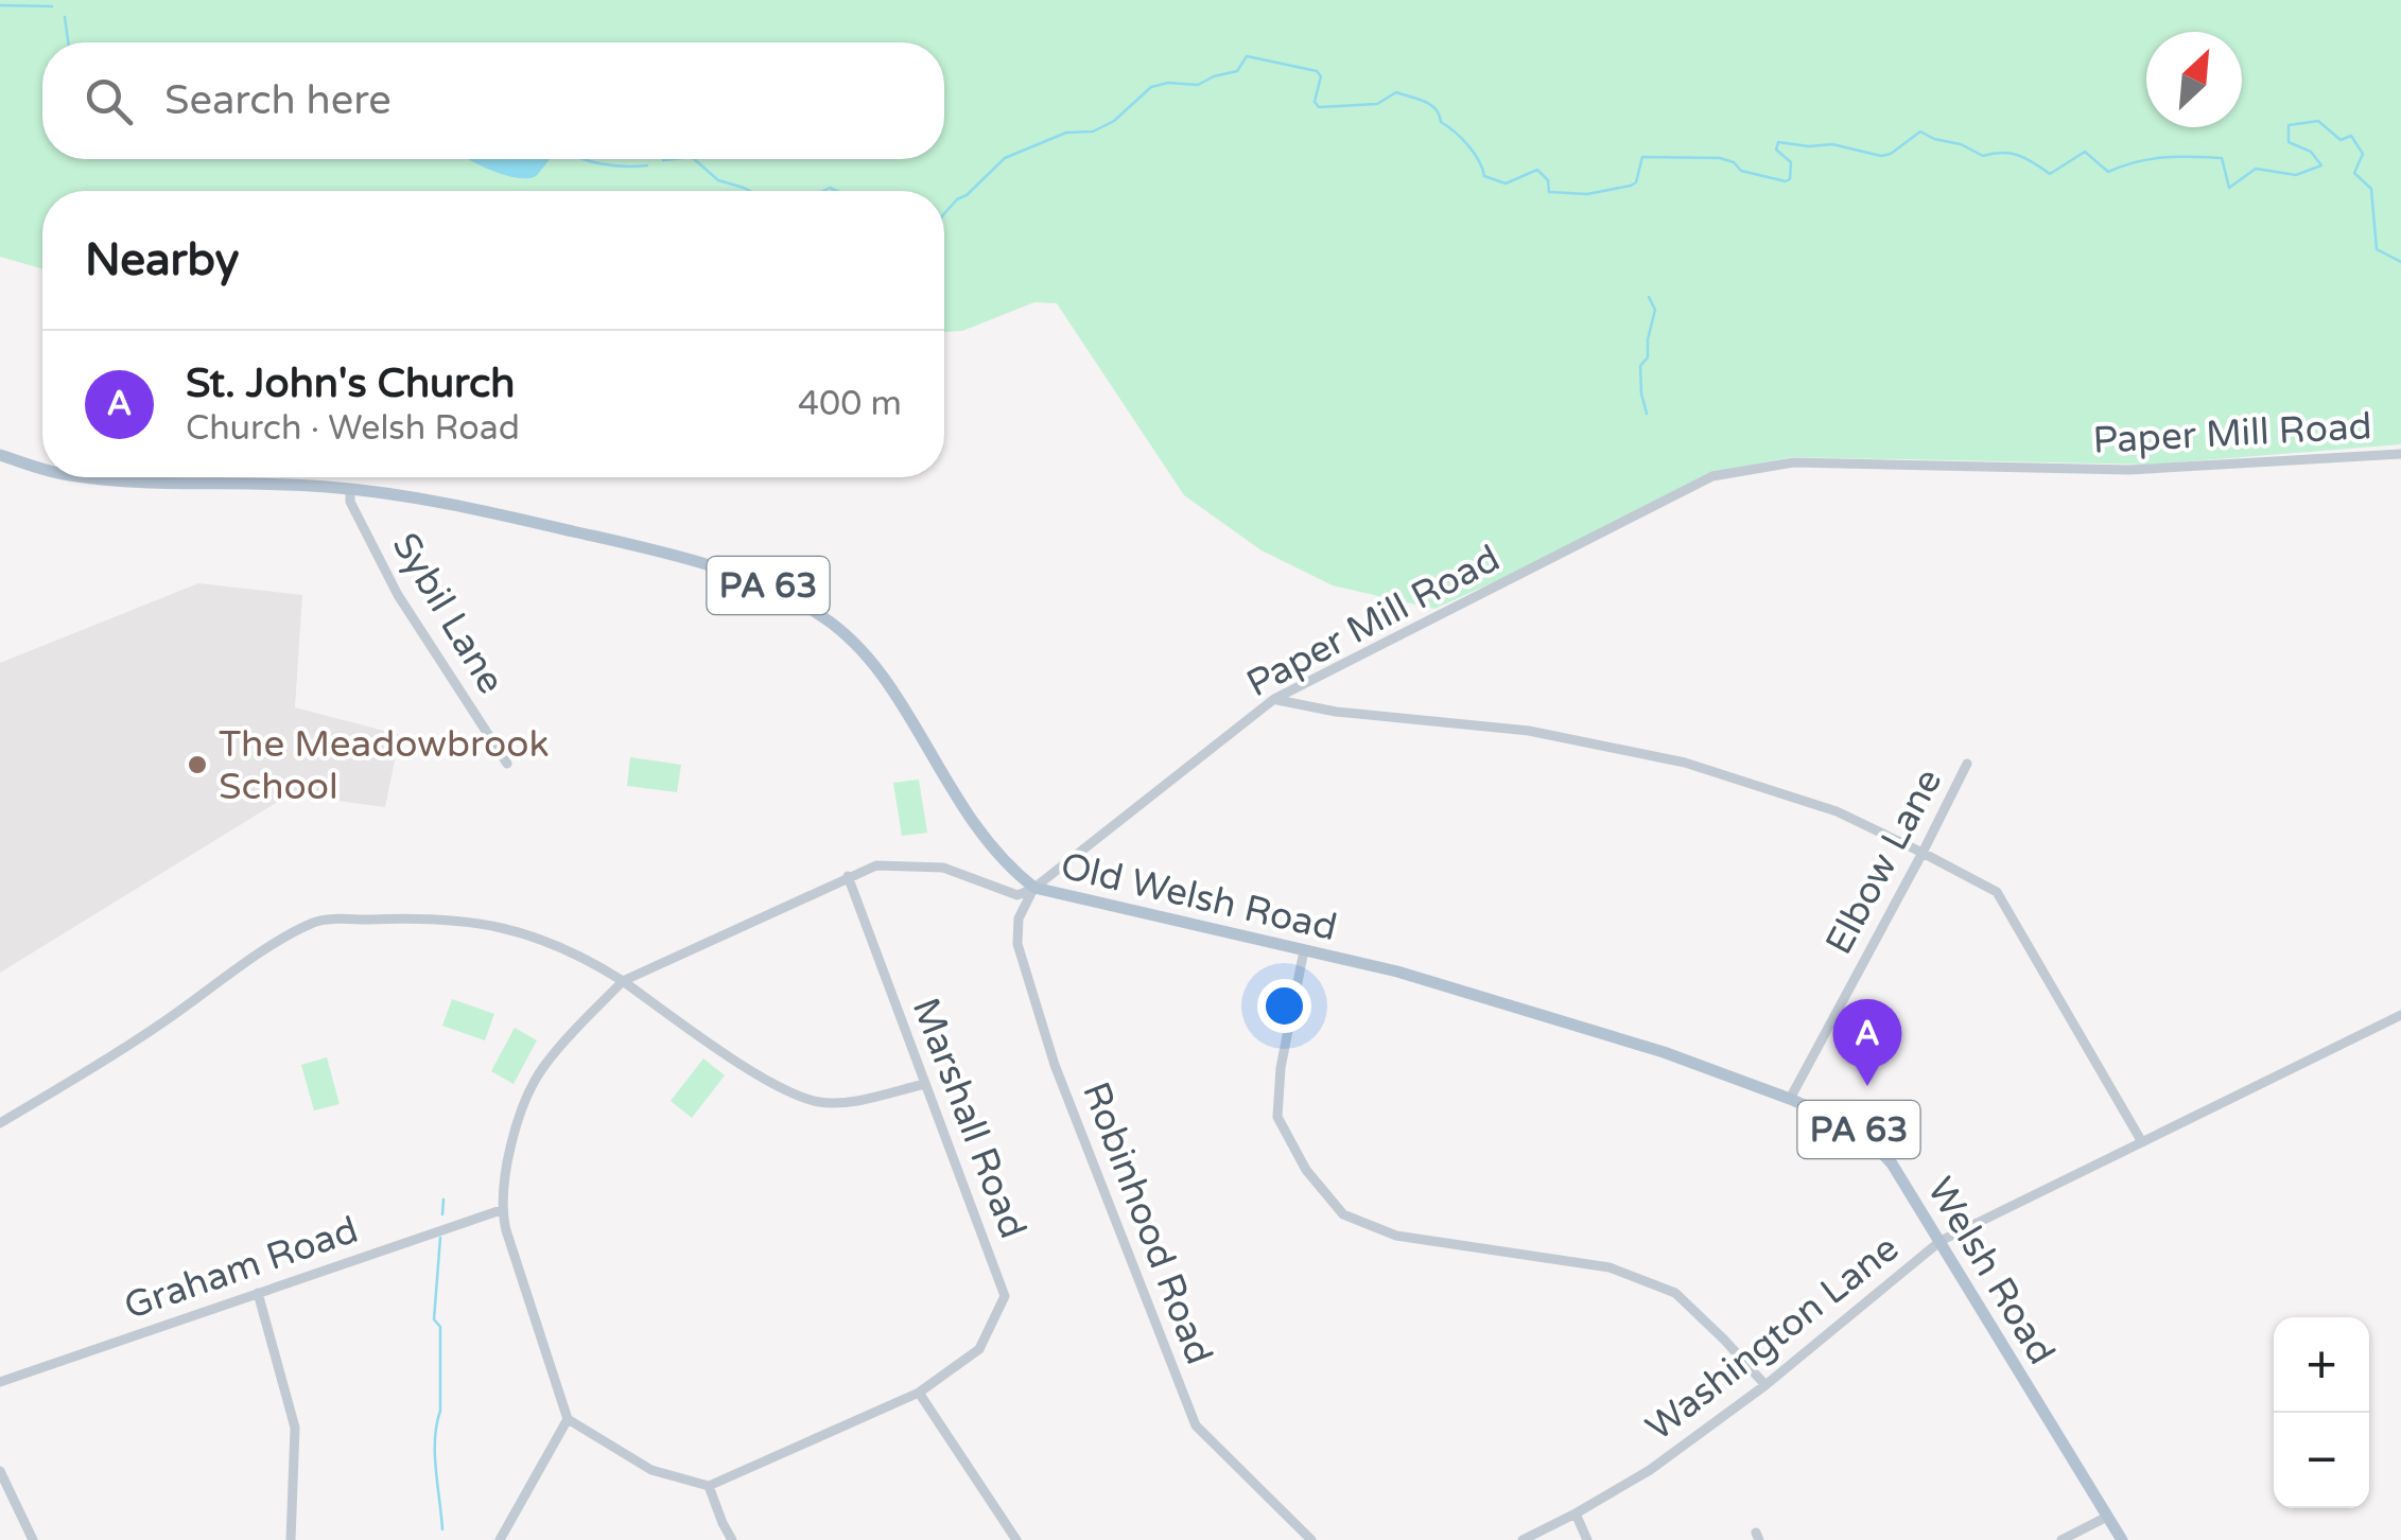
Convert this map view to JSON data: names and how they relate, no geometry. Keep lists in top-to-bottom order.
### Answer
{
  "streets": {
    "main road": ["PA 63", "Old Welsh Road", "Welsh Road"],
    "street": [
      "Paper Mill Road",
      "Sybil Lane",
      "Elbow Lane",
      "Marshall Road",
      "Robinhood Road",
      "Graham Road",
      "Washington Lane"
    ]
  },
  "crossings": [
    ["Paper Mill Road", "Old Welsh Road"],
    ["Paper Mill Road", "Robinhood Road"],
    ["Sybil Lane", "Old Welsh Road"],
    ["Elbow Lane", "Welsh Road"],
    ["Old Welsh Road", "Robinhood Road"],
    ["Old Welsh Road", "Welsh Road"],
    ["Welsh Road", "Washington Lane"]
  ],
  "places": ["The Meadowbrook School"],
  "north": "top right",
  "page": {
    "search": "Search here",
    "heading": "Nearby",
    "list": [
      {
        "mark": "A",
        "name": "St. John's Church",
        "note": "Church · Welsh Road",
        "value": "400 m"
      }
    ],
    "pins": "A",
    "map_buttons": ["+", "−"]
  }
}
